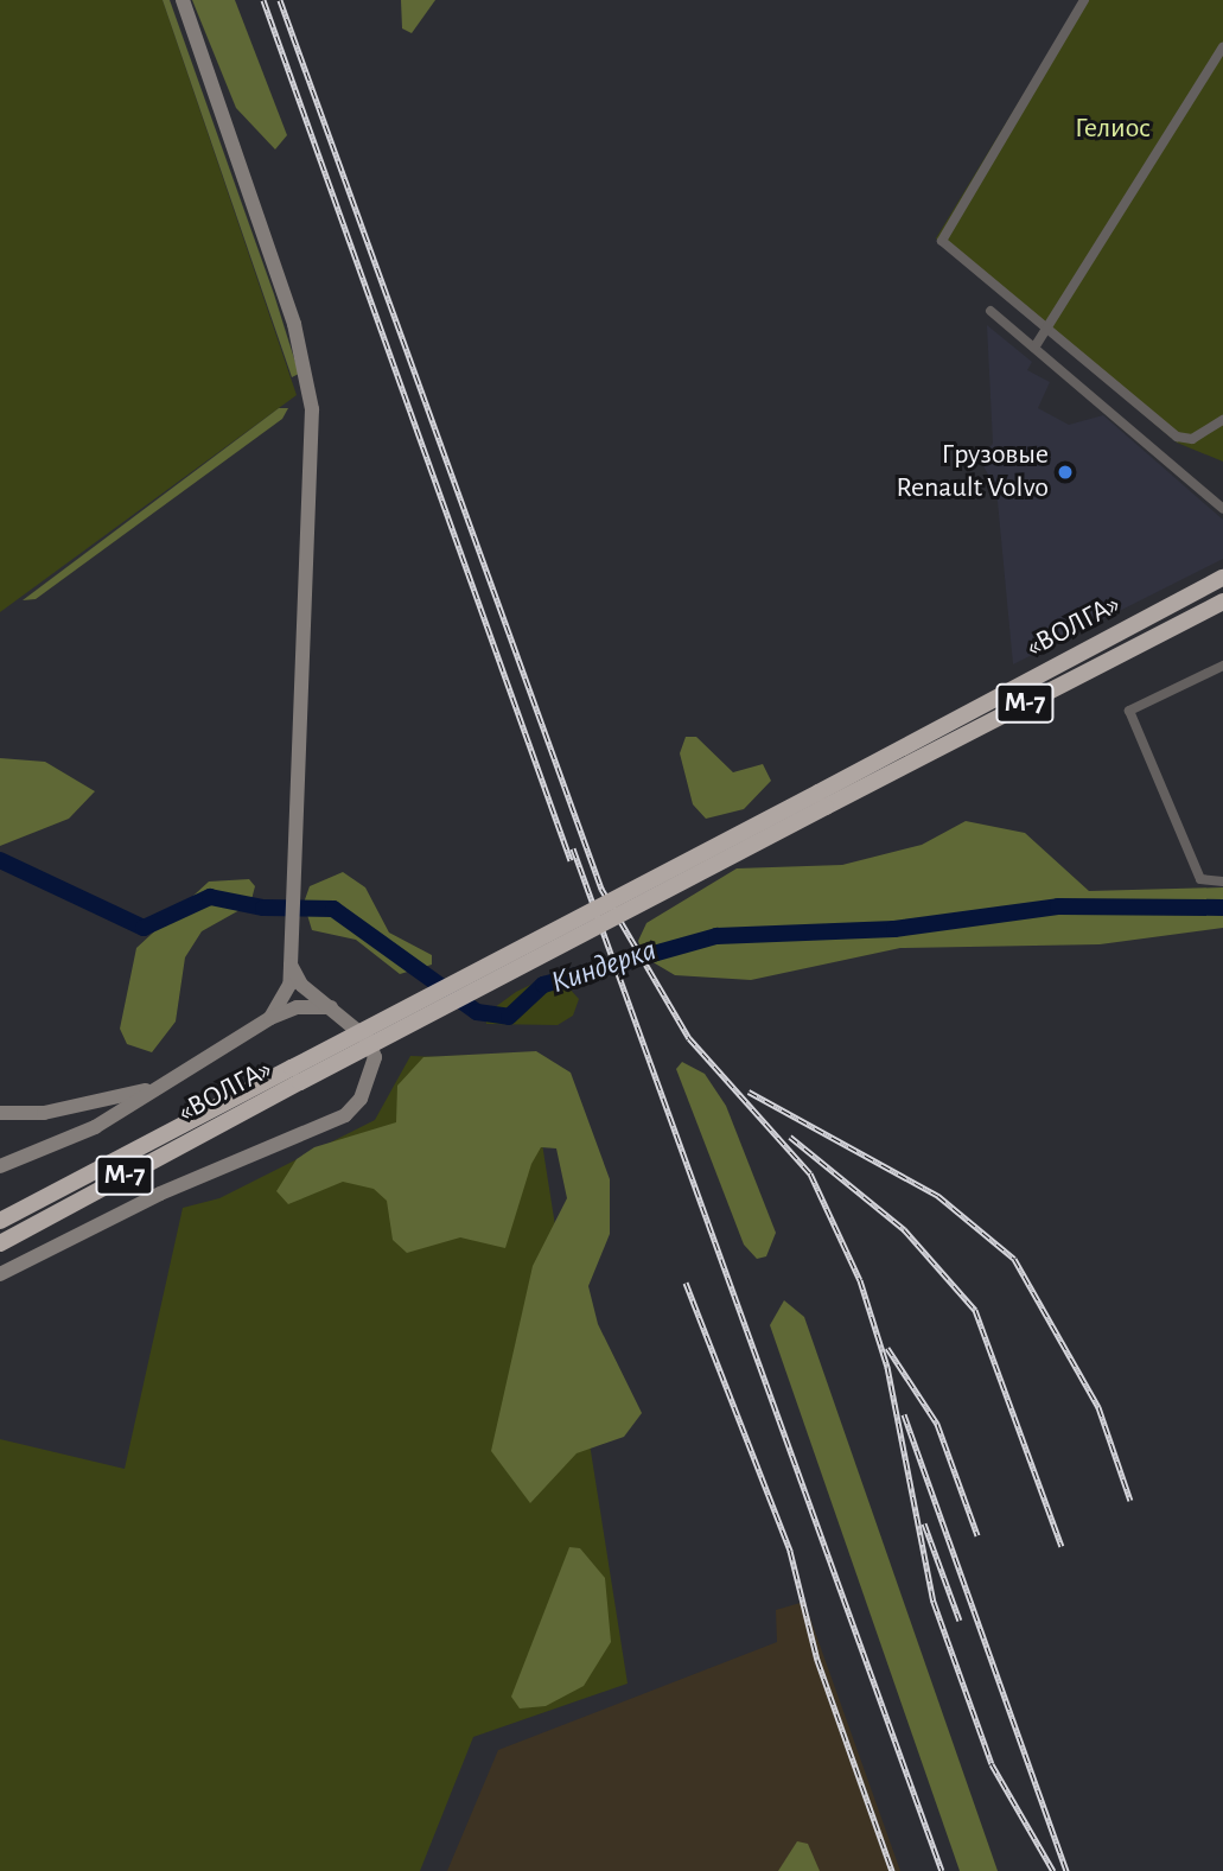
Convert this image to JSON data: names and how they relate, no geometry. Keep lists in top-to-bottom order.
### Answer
{
  "streets": {
    "highway": ["«ВОЛГА»", "М-7"]
  },
  "crossings": [
    ["«ВОЛГА»", "М-7"]
  ],
  "water": ["Киндерка"],
  "parks": ["Гелиос"],
  "places": ["Грузовые Renault Volvo"]
}
